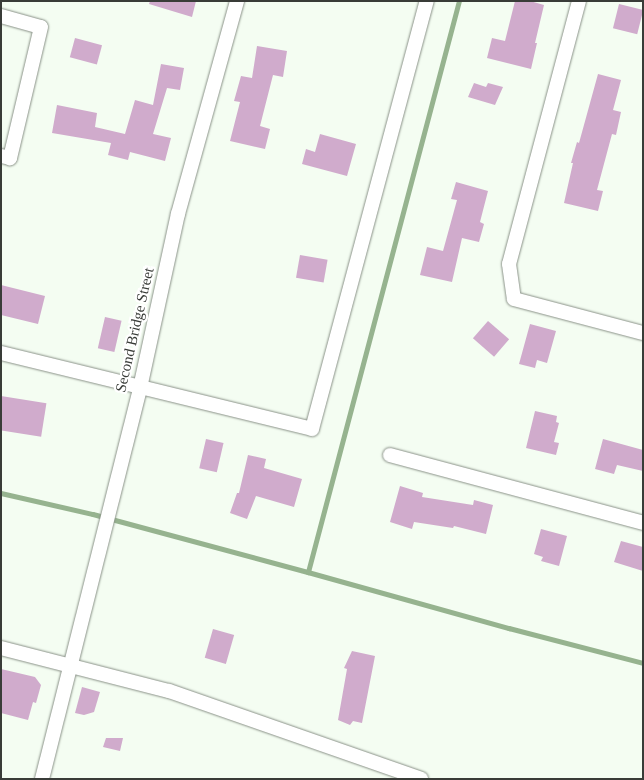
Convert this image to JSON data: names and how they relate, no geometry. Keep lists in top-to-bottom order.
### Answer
{
  "streets": {
    "street": ["Second Bridge Street"]
  }
}
